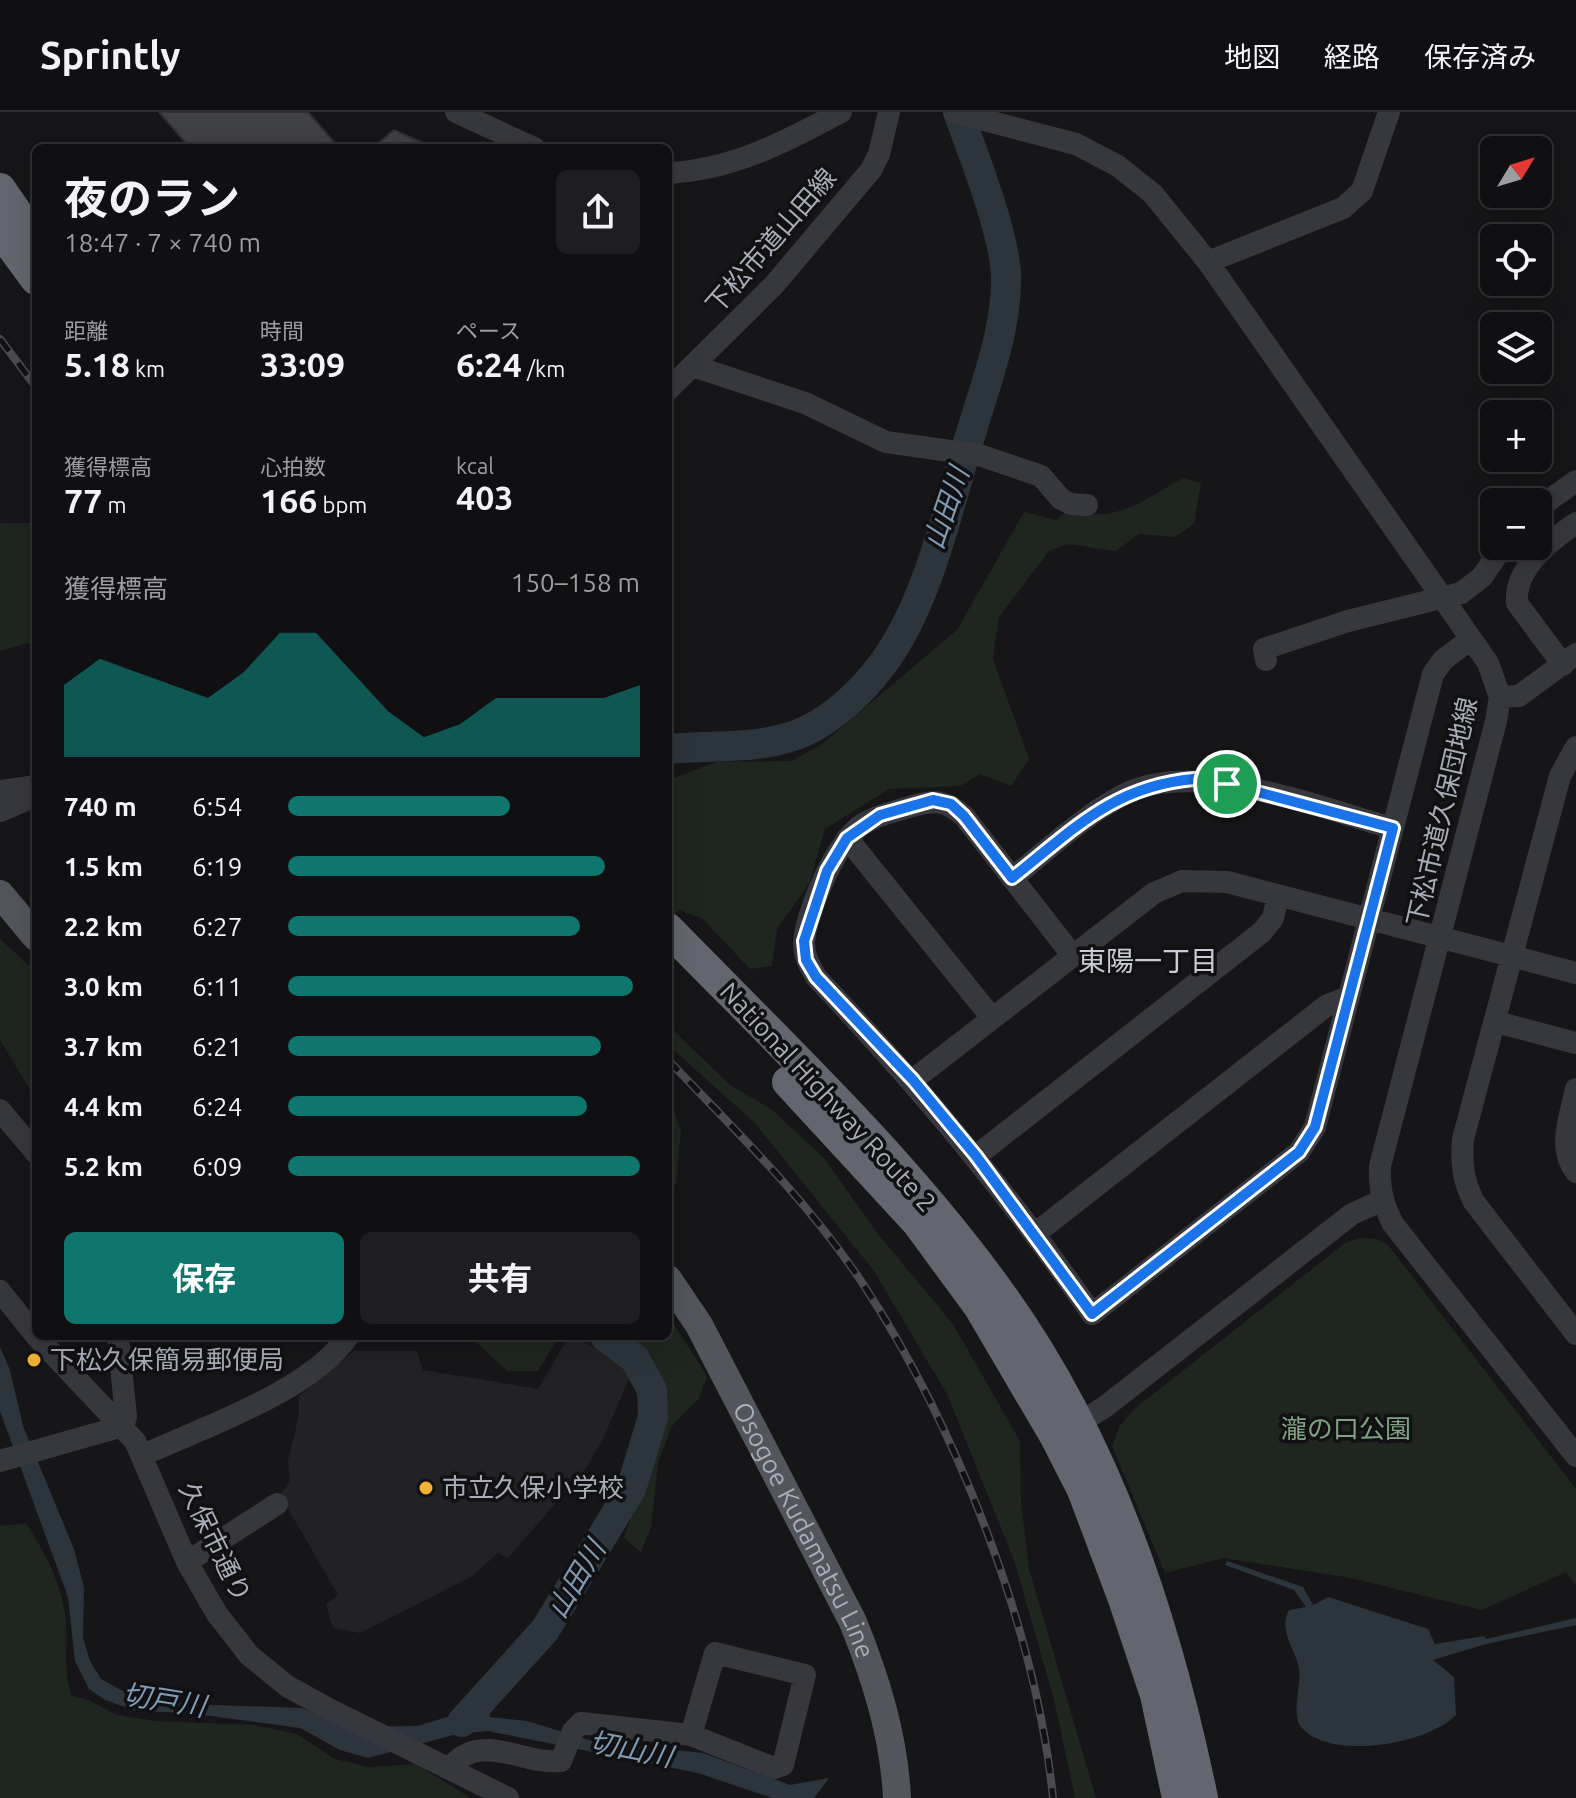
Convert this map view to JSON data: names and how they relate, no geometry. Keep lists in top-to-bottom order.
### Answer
{
  "streets": {
    "highway": ["National Highway Route 2"],
    "main road": ["Osogoe Kudamatsu Line"],
    "street": ["下松市道山田線", "下松市道久保団地線", "久保市通り"]
  },
  "districts": ["東陽一丁目"],
  "water": ["山田川", "切戸川", "切山川"],
  "parks": ["瀧の口公園"],
  "places": ["下松久保簡易郵便局", "市立久保小学校"],
  "north": "top right",
  "page": {
    "header": "Sprintly",
    "nav": ["地図", "経路", "保存済み"],
    "map_buttons": ["+", "−"],
    "heading": ["夜のラン", "18:47 · 7 × 740 m"],
    "stats": [
      ["距離", "5.18 km"],
      ["時間", "33:09"],
      ["ペース", "6:24 /km"],
      ["獲得標高", "77 m"],
      ["心拍数", "166 bpm"],
      ["kcal", "403"]
    ],
    "chart": ["獲得標高", "150–158 m"],
    "list": [
      {
        "name": "740 m",
        "note": "6:54"
      },
      {
        "name": "1.5 km",
        "note": "6:19"
      },
      {
        "name": "2.2 km",
        "note": "6:27"
      },
      {
        "name": "3.0 km",
        "note": "6:11"
      },
      {
        "name": "3.7 km",
        "note": "6:21"
      },
      {
        "name": "4.4 km",
        "note": "6:24"
      },
      {
        "name": "5.2 km",
        "note": "6:09"
      }
    ],
    "buttons": ["保存", "共有"]
  }
}
